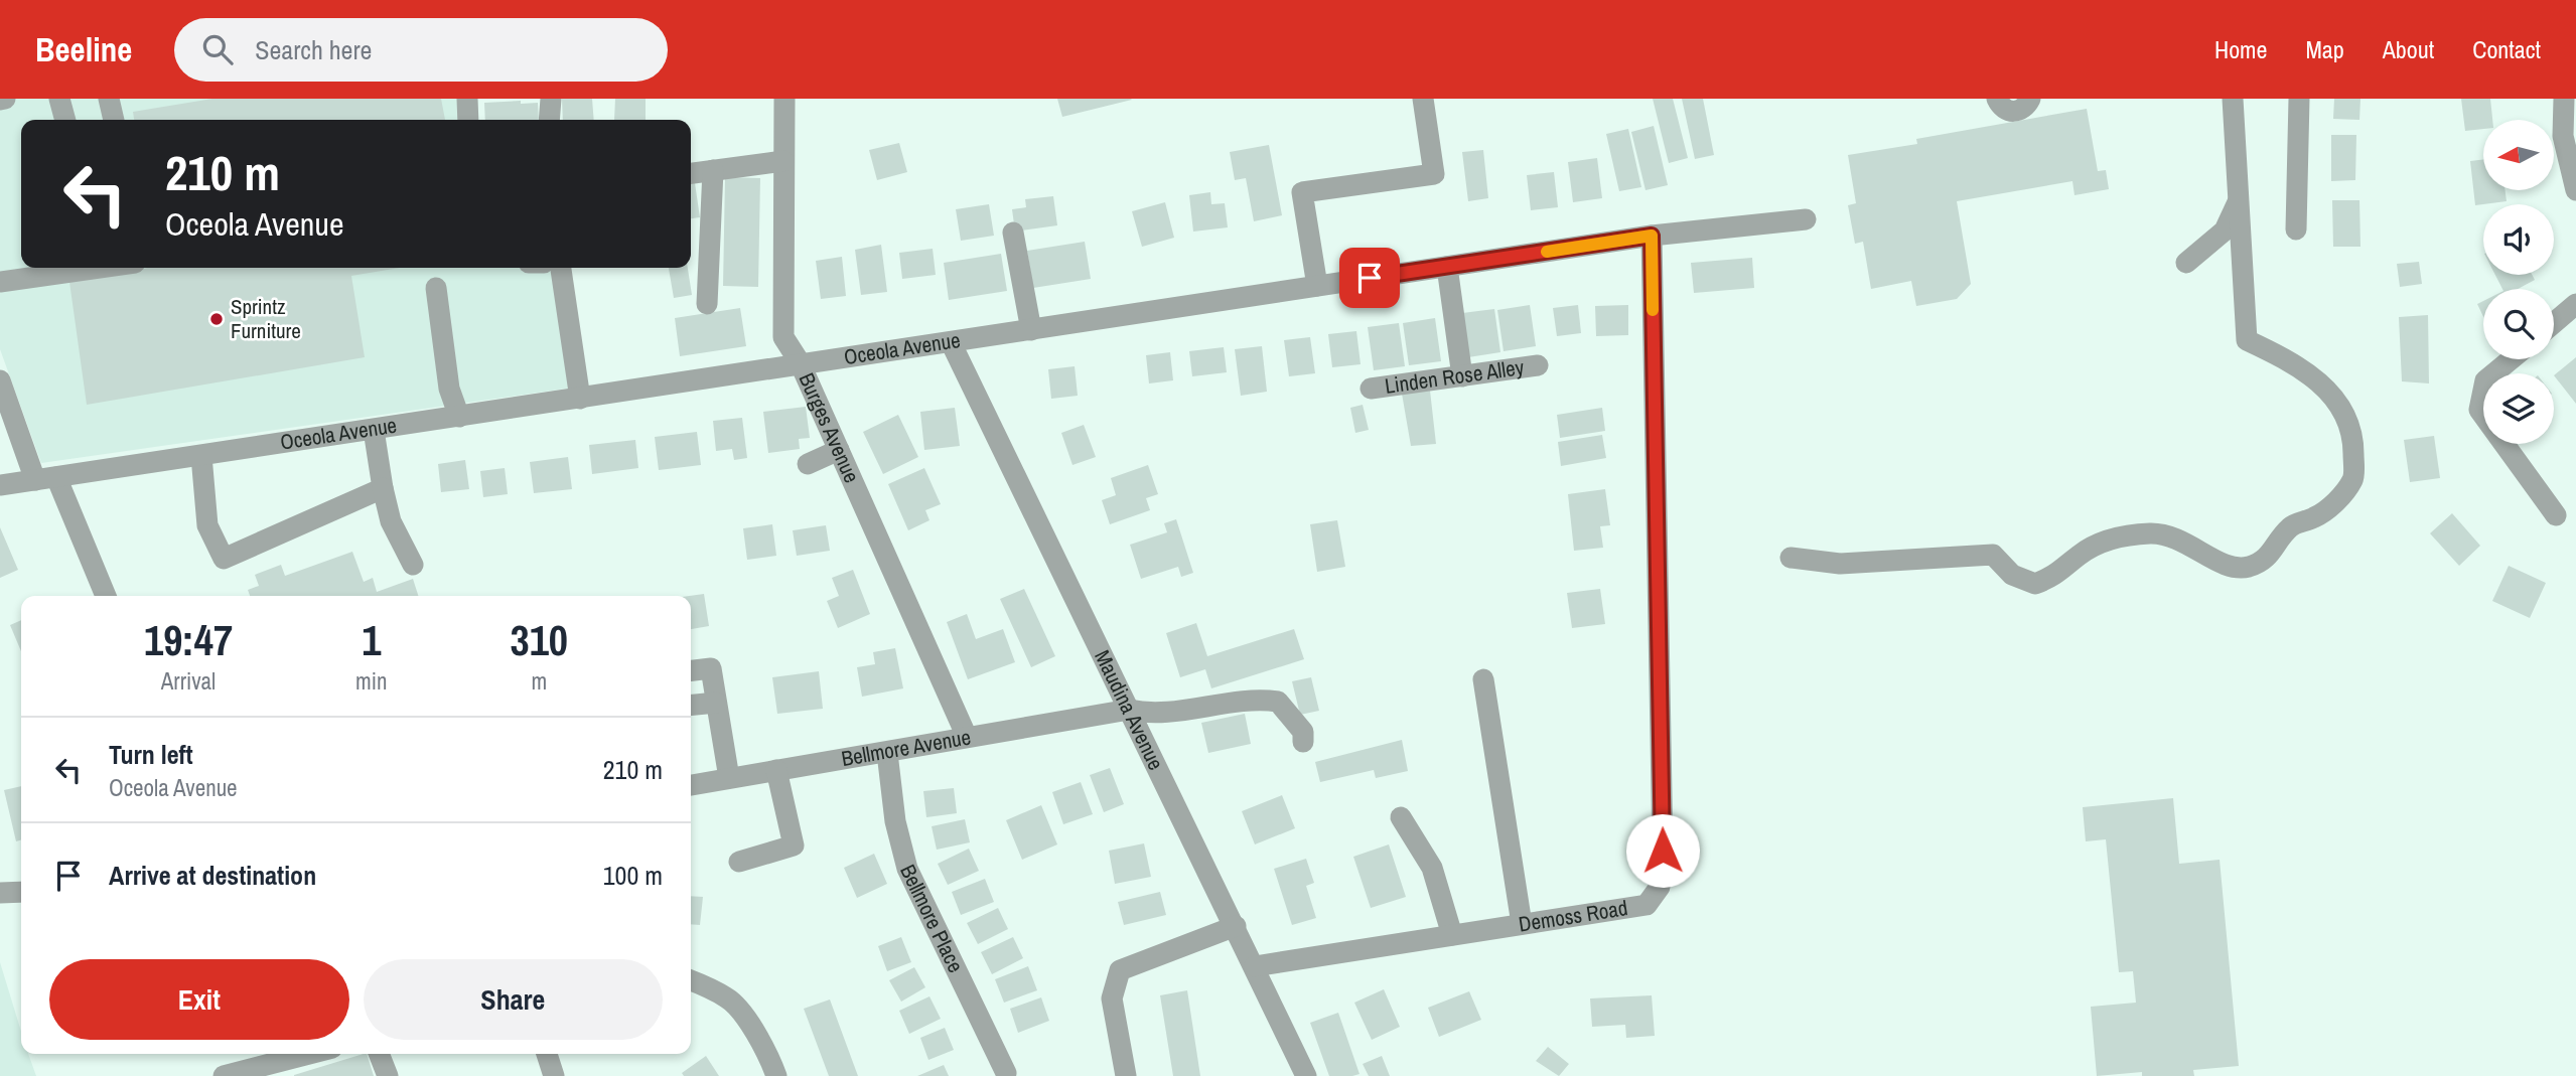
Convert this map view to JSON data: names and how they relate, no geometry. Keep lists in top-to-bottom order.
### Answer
{
  "streets": {
    "street": [
      "Oceola Avenue",
      "Linden Rose Alley",
      "Burges Avenue",
      "Maudina Avenue",
      "Bellmore Avenue",
      "Demoss Road",
      "Bellmore Place"
    ]
  },
  "crossings": [
    ["Oceola Avenue", "Burges Avenue"],
    ["Oceola Avenue", "Maudina Avenue"],
    ["Oceola Avenue", "Demoss Road"],
    ["Burges Avenue", "Bellmore Avenue"],
    ["Maudina Avenue", "Bellmore Avenue"],
    ["Maudina Avenue", "Demoss Road"],
    ["Bellmore Avenue", "Bellmore Place"]
  ],
  "places": ["Sprintz Furniture"],
  "north": "left",
  "page": {
    "header": "Beeline",
    "search": "Search here",
    "nav": [
      "Home",
      "Map",
      "About",
      "Contact"
    ],
    "turn": ["210 m", "Oceola Avenue"],
    "eta": [
      "19:47",
      "Arrival",
      "1",
      "min",
      "310",
      "m"
    ],
    "list": [
      {
        "name": "Turn left",
        "note": "Oceola Avenue",
        "value": "210 m"
      },
      {
        "name": "Arrive at destination",
        "value": "100 m"
      }
    ],
    "buttons": ["Exit", "Share"]
  }
}
